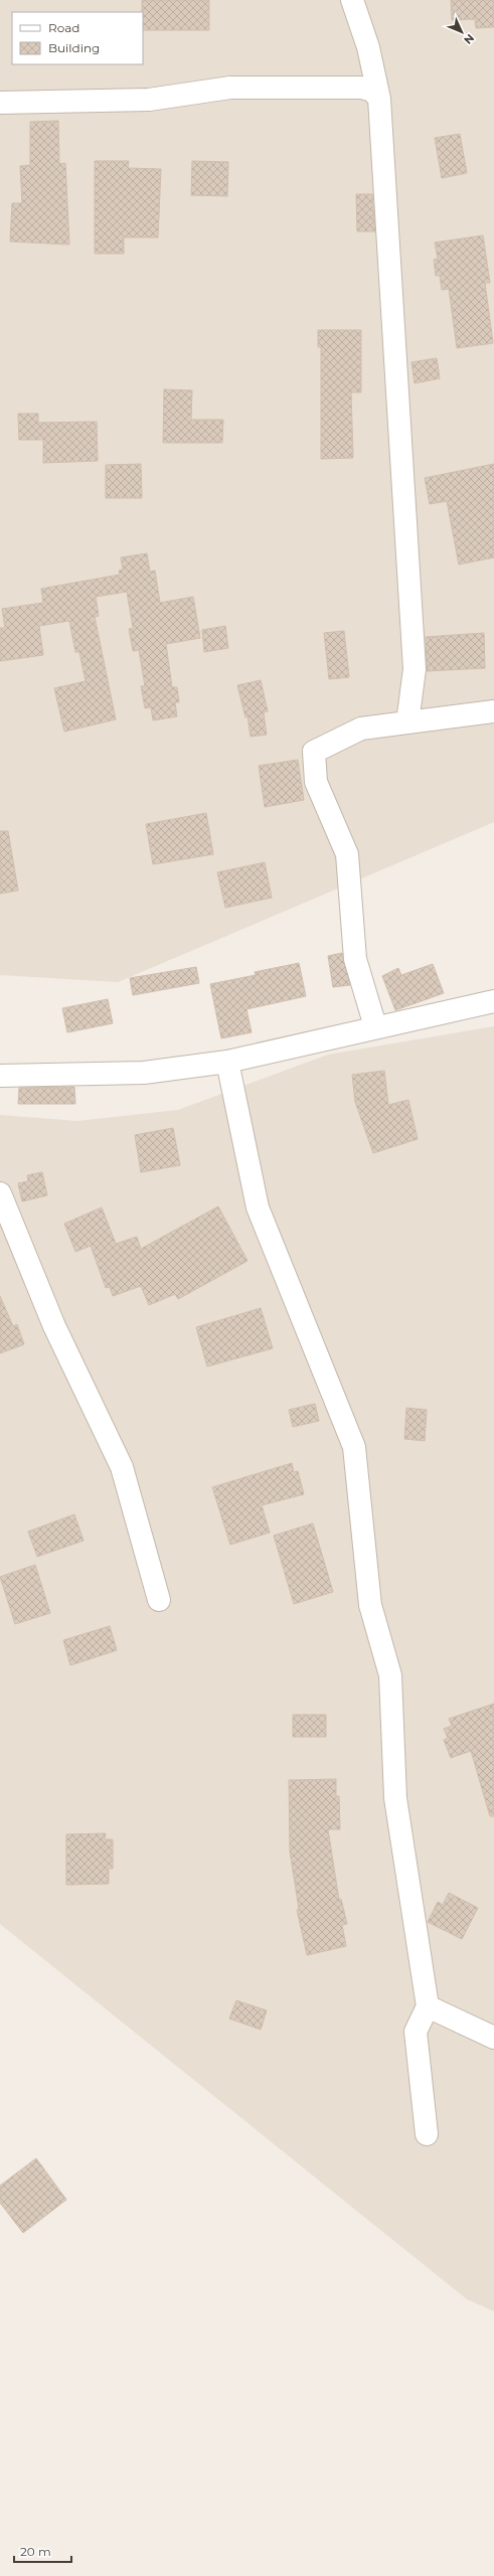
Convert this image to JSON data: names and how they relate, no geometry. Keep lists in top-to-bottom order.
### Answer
{
  "legend": ["Road", "Building"],
  "scale_bar": "20 m",
  "north": "bottom right"
}
